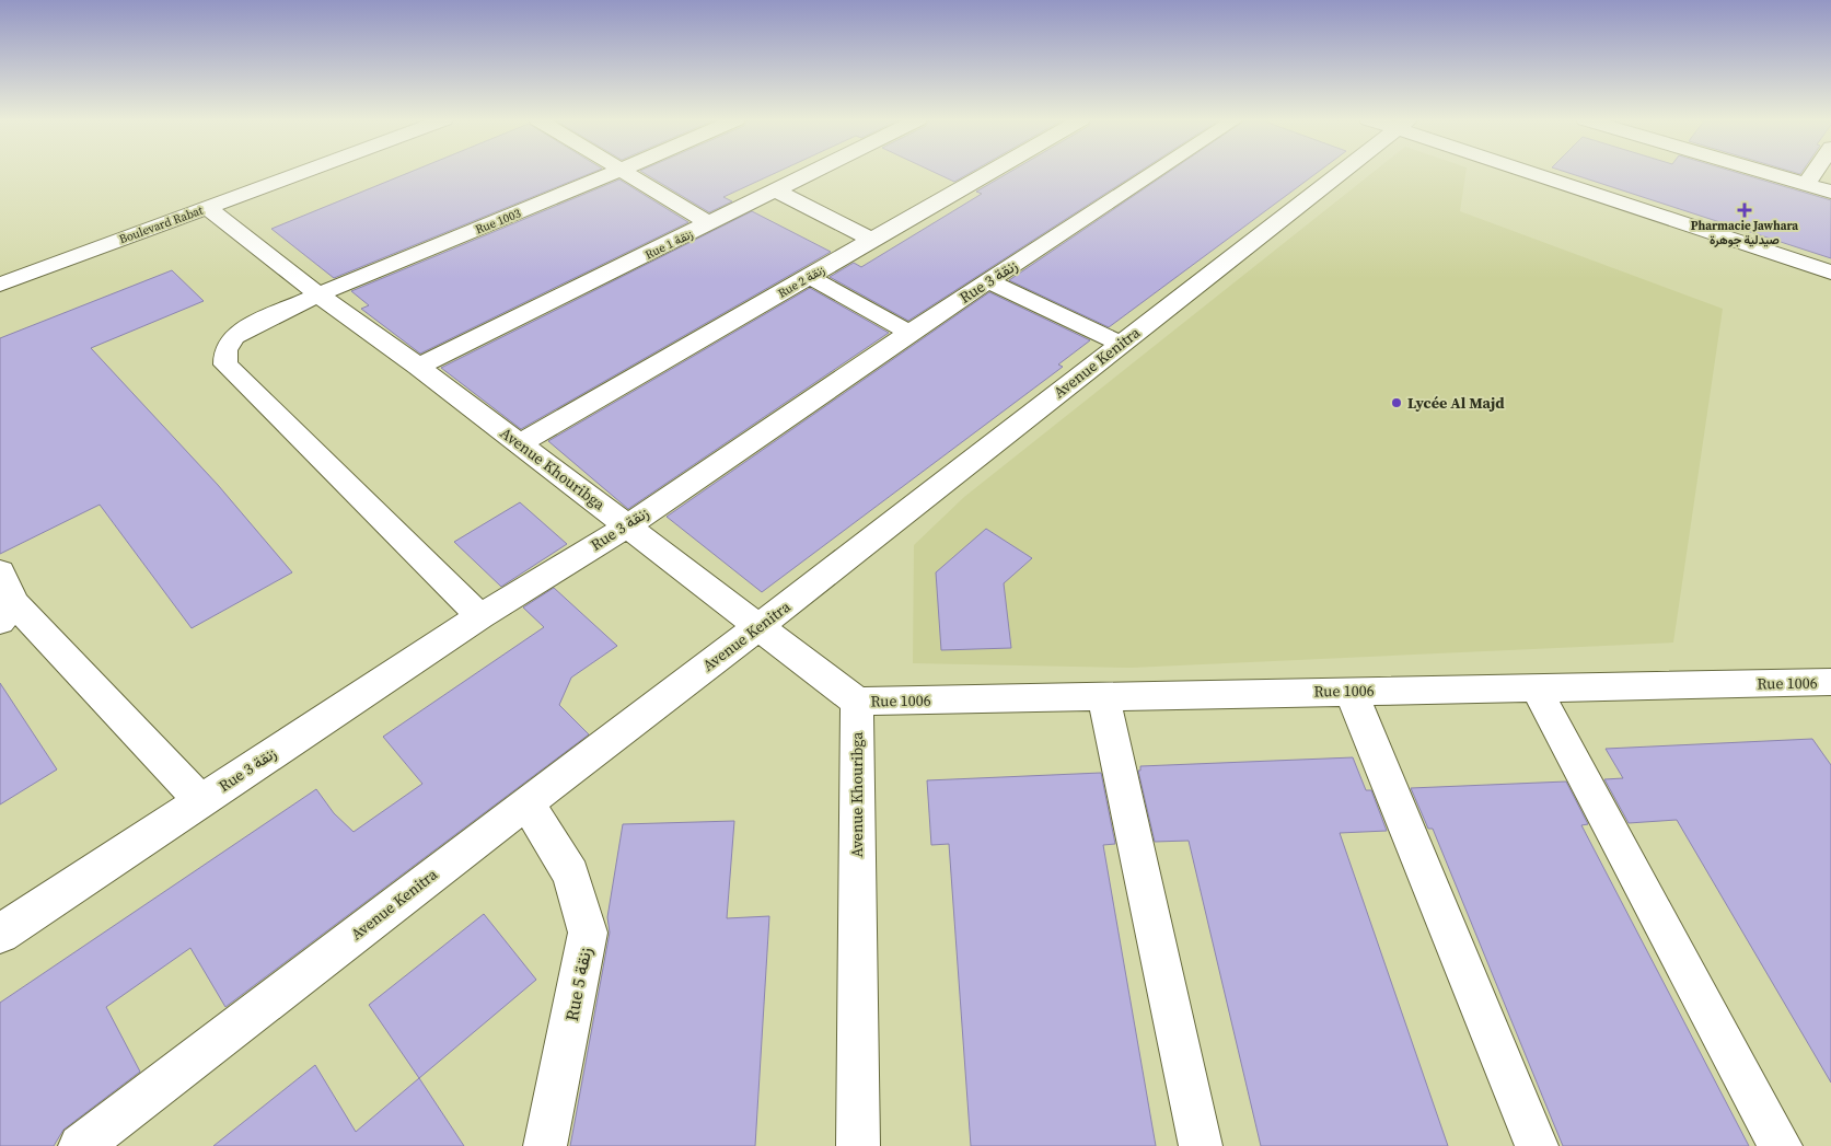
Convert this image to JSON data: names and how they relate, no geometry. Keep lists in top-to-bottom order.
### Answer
{
  "streets": {
    "street": [
      "Rue 1003",
      "Boulevard Rabat",
      "Rue 1 زنقة",
      "Rue 2 زنقة",
      "Rue 3 زنقة",
      "Avenue Kenitra",
      "Avenue Khouribga",
      "Rue 1006",
      "Rue 5 زنقة"
    ]
  },
  "crossings": [
    ["Rue 1003", "Rue 3 زنقة"],
    ["Rue 1003", "Avenue Khouribga"],
    ["Boulevard Rabat", "Avenue Khouribga"],
    ["Rue 1 زنقة", "Avenue Khouribga"],
    ["Rue 2 زنقة", "Avenue Khouribga"],
    ["Rue 3 زنقة", "Avenue Khouribga"],
    ["Avenue Kenitra", "Avenue Khouribga"],
    ["Avenue Kenitra", "Rue 5 زنقة"],
    ["Avenue Khouribga", "Rue 1006"]
  ],
  "places": {
    "health": ["Pharmacie Jawhara صيدلية جوهرة"],
    "other": ["Lycée Al Majd"]
  }
}
